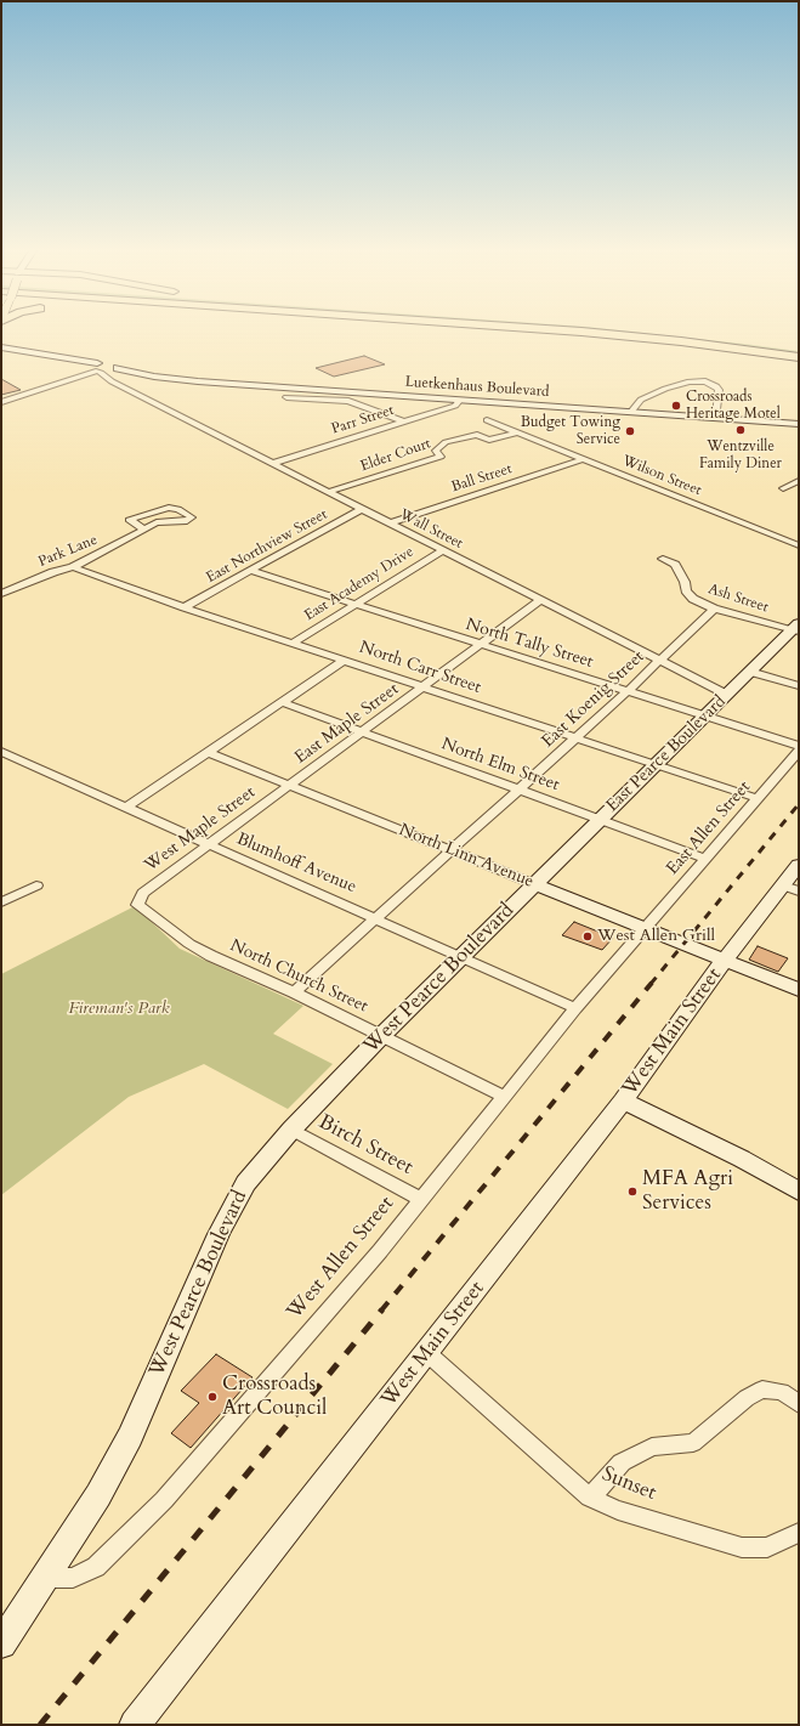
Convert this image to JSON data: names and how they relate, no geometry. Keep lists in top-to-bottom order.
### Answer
{
  "streets": {
    "main road": [
      "Luetkenhaus Boulevard",
      "East Pearce Boulevard",
      "North Linn Avenue",
      "West Pearce Boulevard",
      "West Main Street"
    ],
    "street": [
      "Parr Street",
      "Elder Court",
      "Wilson Street",
      "Ball Street",
      "Wall Street",
      "East Northview Street",
      "Park Lane",
      "East Academy Drive",
      "Ash Street",
      "North Tally Street",
      "North Carr Street",
      "East Koenig Street",
      "East Maple Street",
      "North Elm Street",
      "East Allen Street",
      "West Maple Street",
      "Blumhoff Avenue",
      "North Church Street",
      "Birch Street",
      "West Allen Street",
      "Sunset"
    ]
  },
  "crossings": [
    ["Luetkenhaus Boulevard", "Parr Street"],
    ["Luetkenhaus Boulevard", "Wall Street"],
    ["Parr Street", "Wall Street"],
    ["Elder Court", "Wilson Street"],
    ["Elder Court", "Wall Street"],
    ["Wilson Street", "Ball Street"],
    ["Ball Street", "Wall Street"],
    ["Wall Street", "East Northview Street"],
    ["Wall Street", "East Academy Drive"],
    ["Wall Street", "East Koenig Street"],
    ["Wall Street", "East Maple Street"],
    ["Wall Street", "East Pearce Boulevard"],
    ["East Northview Street", "North Tally Street"],
    ["East Northview Street", "North Carr Street"],
    ["Park Lane", "North Carr Street"],
    ["East Academy Drive", "North Tally Street"],
    ["East Academy Drive", "North Carr Street"],
    ["Ash Street", "East Koenig Street"],
    ["Ash Street", "East Pearce Boulevard"],
    ["North Tally Street", "East Koenig Street"],
    ["North Tally Street", "East Maple Street"],
    ["North Tally Street", "East Pearce Boulevard"],
    ["North Carr Street", "East Koenig Street"],
    ["North Carr Street", "East Maple Street"],
    ["North Carr Street", "East Pearce Boulevard"],
    ["North Carr Street", "East Allen Street"],
    ["East Koenig Street", "North Elm Street"],
    ["East Koenig Street", "North Linn Avenue"],
    ["East Koenig Street", "Blumhoff Avenue"],
    ["East Koenig Street", "North Church Street"],
    ["East Maple Street", "North Elm Street"],
    ["East Maple Street", "West Maple Street"],
    ["East Maple Street", "North Linn Avenue"],
    ["East Pearce Boulevard", "North Elm Street"],
    ["East Pearce Boulevard", "North Linn Avenue"],
    ["East Pearce Boulevard", "West Pearce Boulevard"],
    ["North Elm Street", "East Allen Street"],
    ["East Allen Street", "North Linn Avenue"],
    ["East Allen Street", "West Allen Street"],
    ["West Maple Street", "North Linn Avenue"],
    ["West Maple Street", "Blumhoff Avenue"],
    ["West Maple Street", "North Church Street"],
    ["North Linn Avenue", "West Pearce Boulevard"],
    ["North Linn Avenue", "West Main Street"],
    ["North Linn Avenue", "West Allen Street"],
    ["Blumhoff Avenue", "West Pearce Boulevard"],
    ["Blumhoff Avenue", "West Allen Street"],
    ["North Church Street", "West Pearce Boulevard"],
    ["North Church Street", "West Allen Street"],
    ["West Pearce Boulevard", "Birch Street"],
    ["West Pearce Boulevard", "West Allen Street"],
    ["West Main Street", "Sunset"],
    ["Birch Street", "West Allen Street"]
  ],
  "parks": ["Fireman's Park"],
  "places": [
    "Crossroads Heritage Motel",
    "Wentzville Family Diner",
    "Budget Towing Service",
    "West Allen Grill",
    "MFA Agri Services",
    "Crossroads Art Council"
  ]
}
